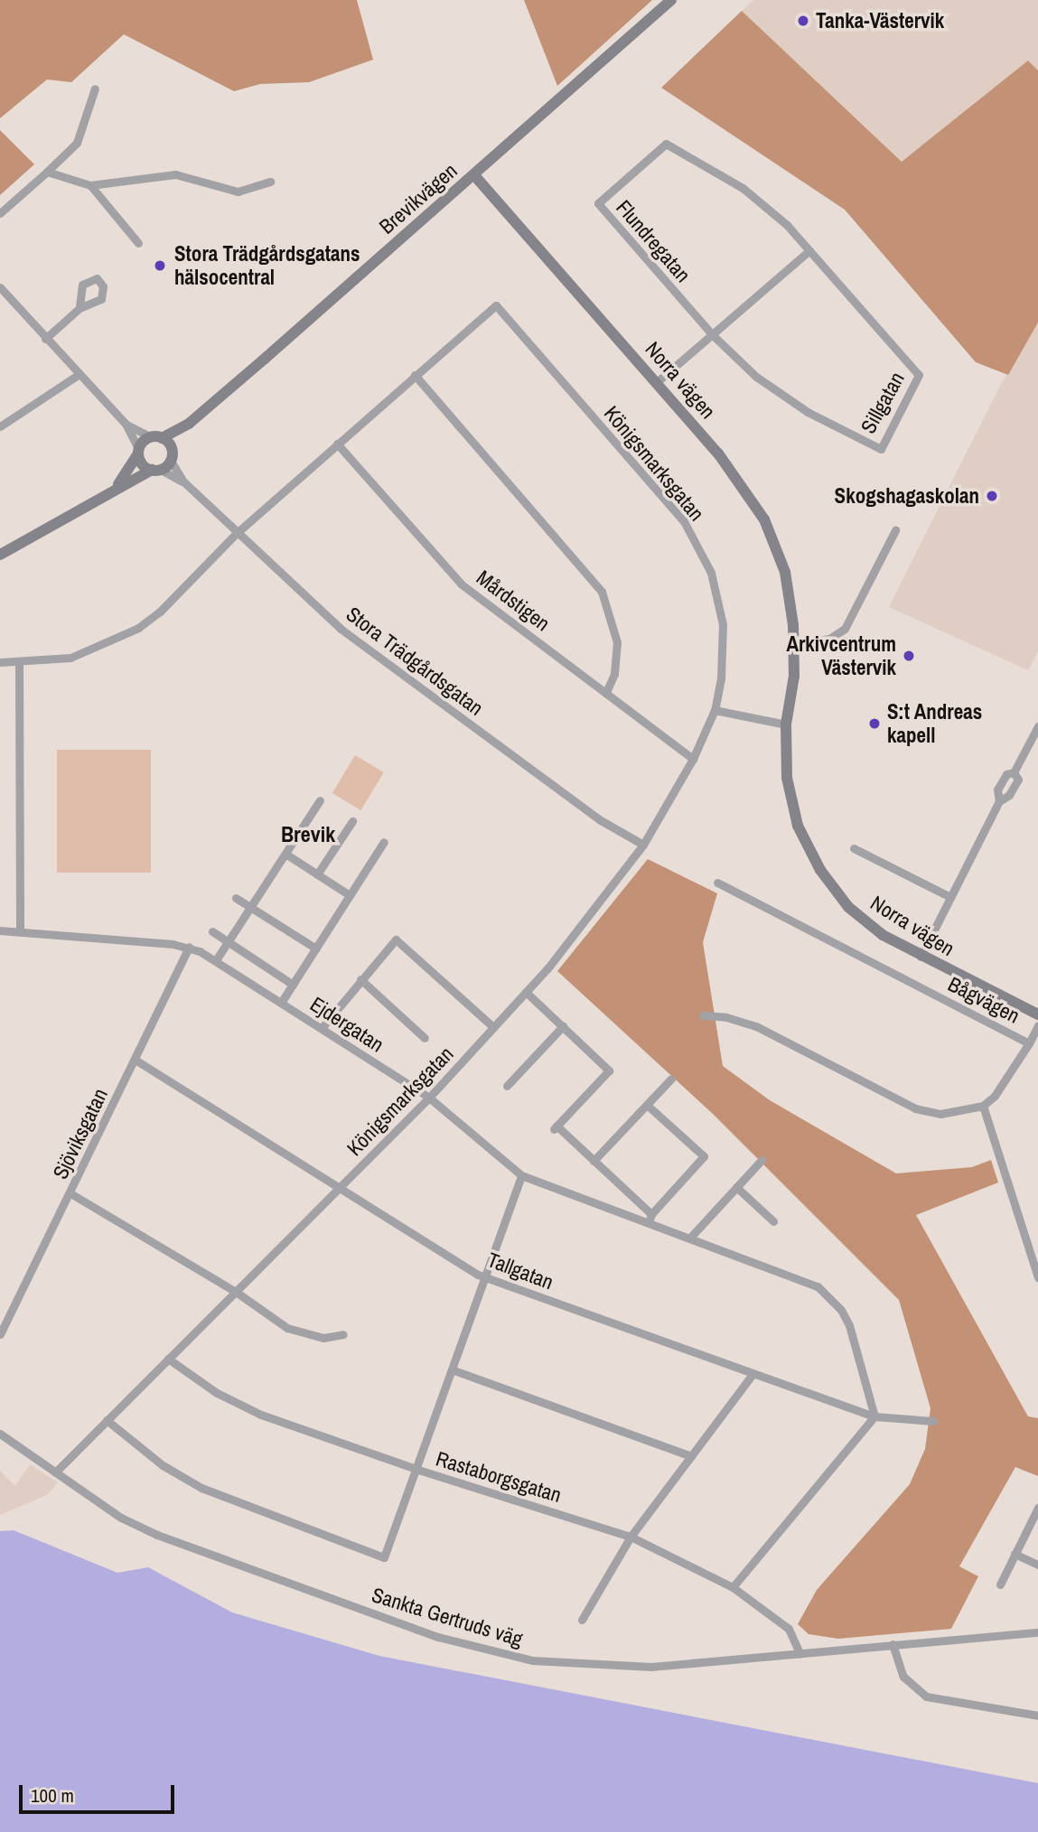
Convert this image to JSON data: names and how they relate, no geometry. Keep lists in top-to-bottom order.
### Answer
{
  "streets": {
    "street": [
      "Brevikvägen",
      "Flundregatan",
      "Norra vägen",
      "Sillgatan",
      "Königsmarksgatan",
      "Mårdstigen",
      "Stora Trädgårdsgatan",
      "Bågvägen",
      "Ejdergatan",
      "Sjöviksgatan",
      "Tallgatan",
      "Rastaborgsgatan",
      "Sankta Gertruds väg"
    ]
  },
  "crossings": [
    ["Brevikvägen", "Norra vägen"],
    ["Brevikvägen", "Stora Trädgårdsgatan"],
    ["Flundregatan", "Sillgatan"],
    ["Königsmarksgatan", "Mårdstigen"],
    ["Königsmarksgatan", "Stora Trädgårdsgatan"],
    ["Königsmarksgatan", "Ejdergatan"],
    ["Königsmarksgatan", "Tallgatan"],
    ["Königsmarksgatan", "Rastaborgsgatan"],
    ["Königsmarksgatan", "Sankta Gertruds väg"],
    ["Ejdergatan", "Sjöviksgatan"],
    ["Ejdergatan", "Tallgatan"],
    ["Sjöviksgatan", "Tallgatan"],
    ["Rastaborgsgatan", "Sankta Gertruds väg"]
  ],
  "districts": ["Brevik"],
  "places": [
    "Tanka-Västervik",
    "Stora Trädgårdsgatans hälsocentral",
    "Skogshagaskolan",
    "Arkivcentrum Västervik",
    "S:t Andreas kapell"
  ],
  "scale_bar": "100 m"
}
